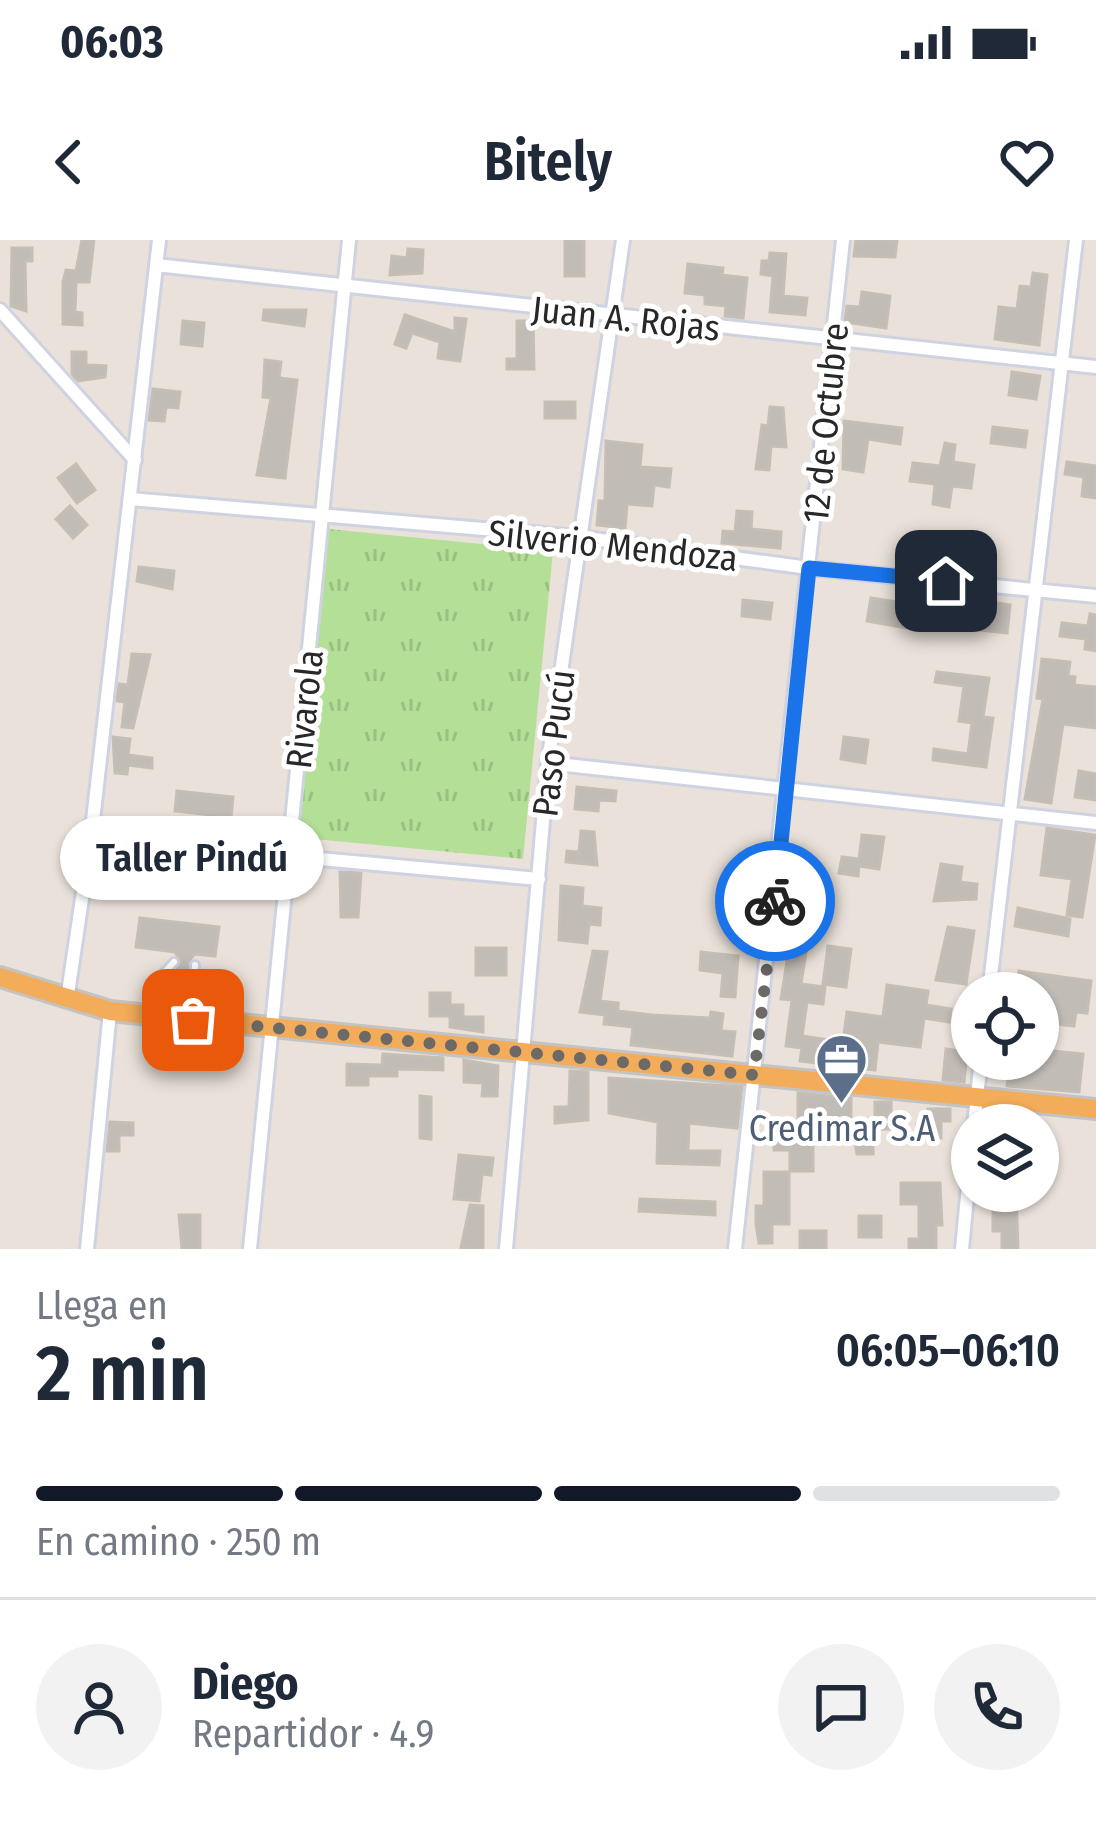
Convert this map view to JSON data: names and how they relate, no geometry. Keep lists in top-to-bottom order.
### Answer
{
  "streets": {
    "street": [
      "Juan A. Rojas",
      "12 de Octubre",
      "Silverio Mendoza",
      "Rivarola",
      "Paso Pucú"
    ]
  },
  "crossings": [
    ["Juan A. Rojas", "12 de Octubre"],
    ["Juan A. Rojas", "Rivarola"],
    ["Juan A. Rojas", "Paso Pucú"],
    ["12 de Octubre", "Silverio Mendoza"],
    ["Silverio Mendoza", "Rivarola"],
    ["Silverio Mendoza", "Paso Pucú"]
  ],
  "places": {
    "other": ["Taller Pindú"],
    "office": ["Credimar S.A"]
  },
  "page": {
    "status": "06:03",
    "header": "Bitely",
    "bubble": "Taller Pindú",
    "heading": ["2 min", "Llega en", "06:05–06:10"],
    "panel": ["Diego", "Repartidor · 4.9"],
    "bar": "En camino · 250 m"
  }
}
